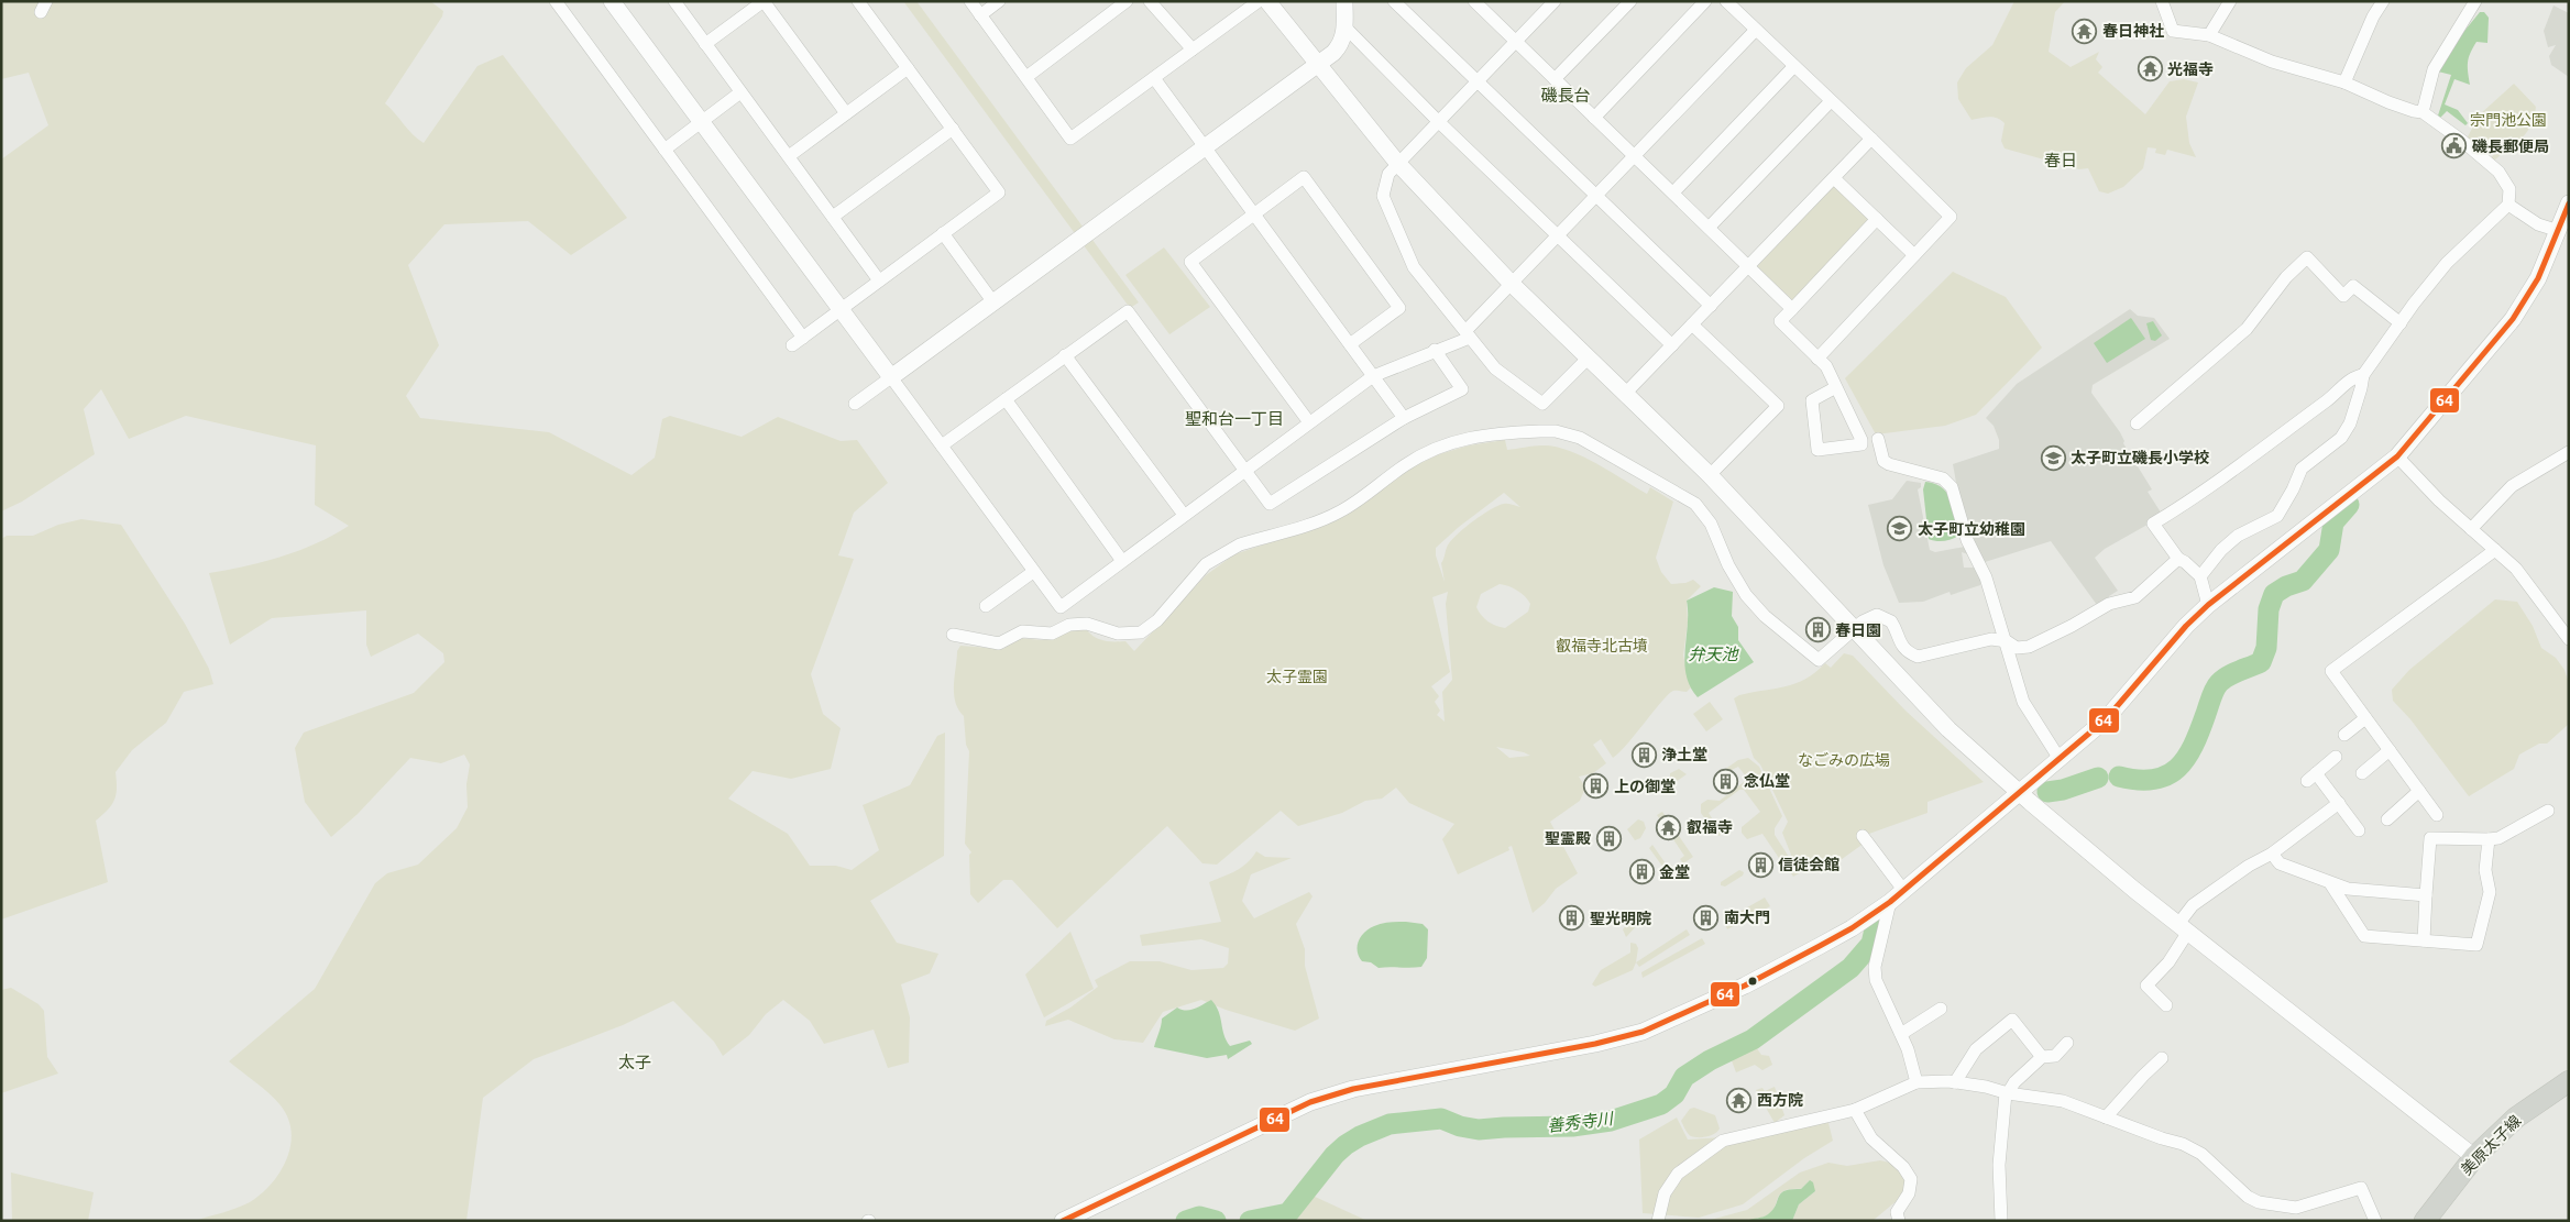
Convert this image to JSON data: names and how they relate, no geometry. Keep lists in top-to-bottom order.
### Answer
{
  "streets": {
    "main road": ["美原太子線"]
  },
  "districts": [
    "磯長台",
    "春日",
    "聖和台一丁目",
    "太子"
  ],
  "water": ["弁天池", "善秀寺川"],
  "parks": [
    "宗門池公園",
    "叡福寺北古墳",
    "太子霊園",
    "なごみの広場"
  ],
  "places": {
    "temple": [
      "春日神社",
      "光福寺",
      "叡福寺",
      "西方院"
    ],
    "public building": ["磯長郵便局"],
    "school or university": ["太子町立磯長小学校", "太子町立幼稚園"],
    "building": [
      "春日園",
      "浄土堂",
      "念仏堂",
      "上の御堂",
      "聖霊殿",
      "信徒会館",
      "金堂",
      "南大門",
      "聖光明院"
    ]
  },
  "lines": ["transit line 64"]
}
